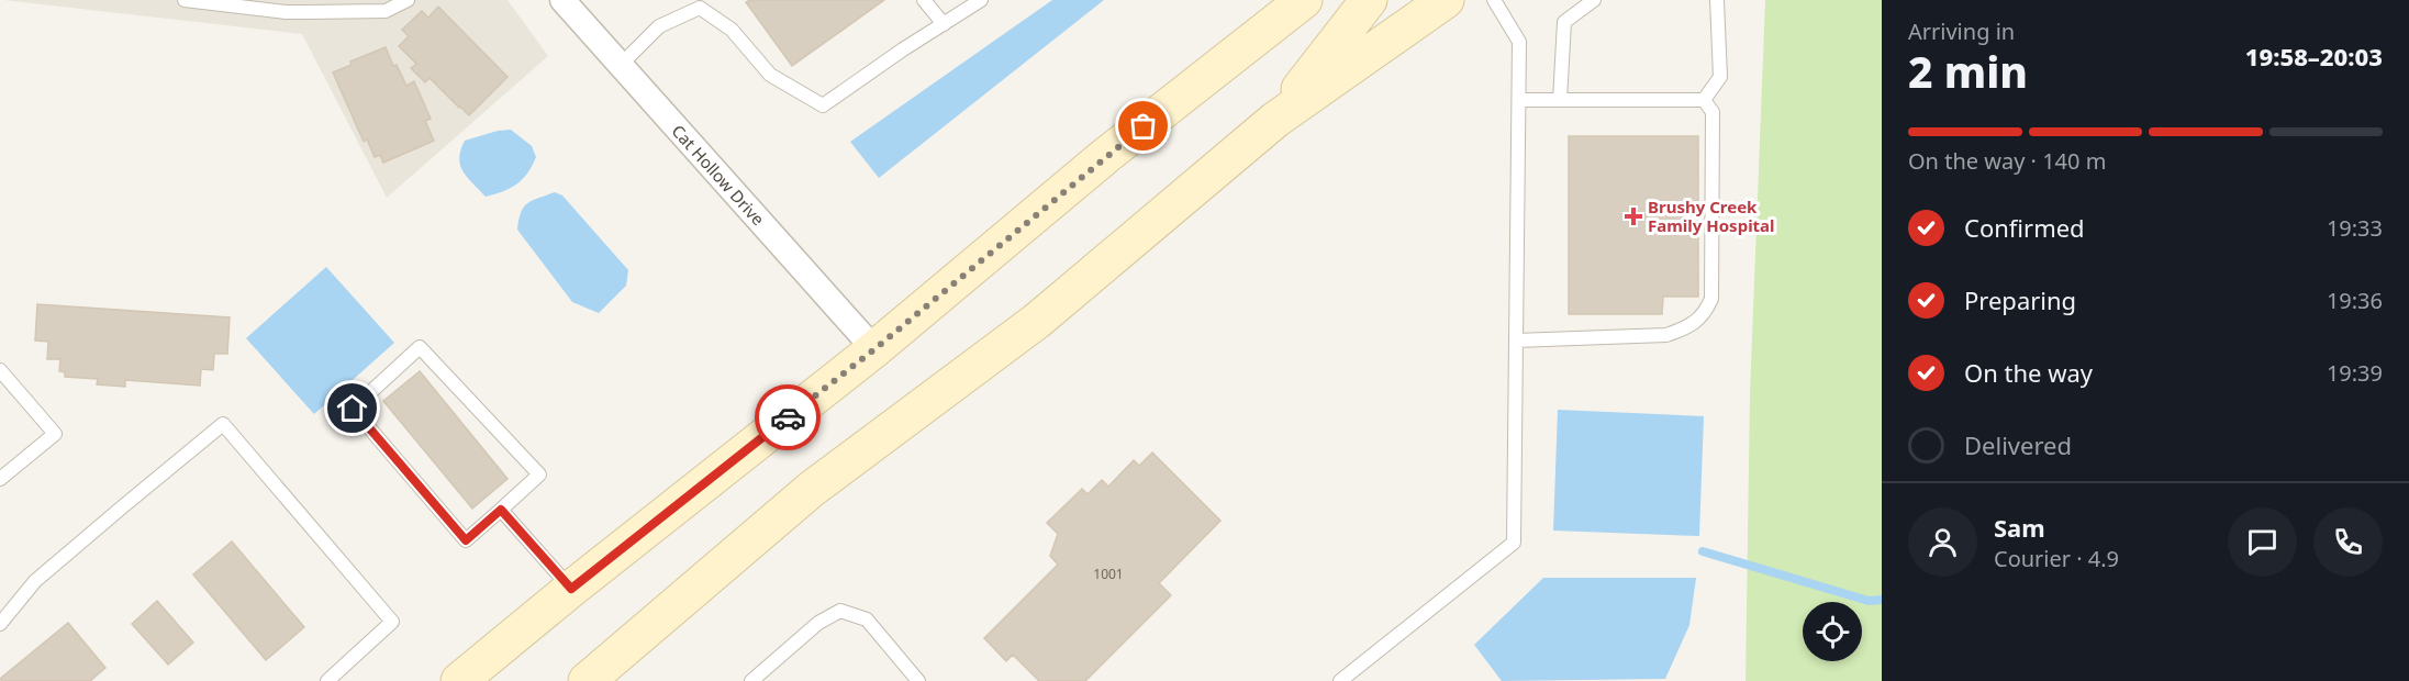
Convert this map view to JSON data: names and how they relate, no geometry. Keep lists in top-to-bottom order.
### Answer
{
  "streets": {
    "street": ["Cat Hollow Drive"]
  },
  "places": {
    "health": ["Brushy Creek Family Hospital"]
  },
  "house_numbers": ["1001"],
  "page": {
    "heading": ["2 min", "Arriving in", "19:58–20:03"],
    "panel": ["Sam", "Courier · 4.9"],
    "bar": "On the way · 140 m",
    "list": [
      ["Confirmed", "19:33"],
      ["Preparing", "19:36"],
      ["On the way", "19:39"],
      "Delivered"
    ]
  }
}
